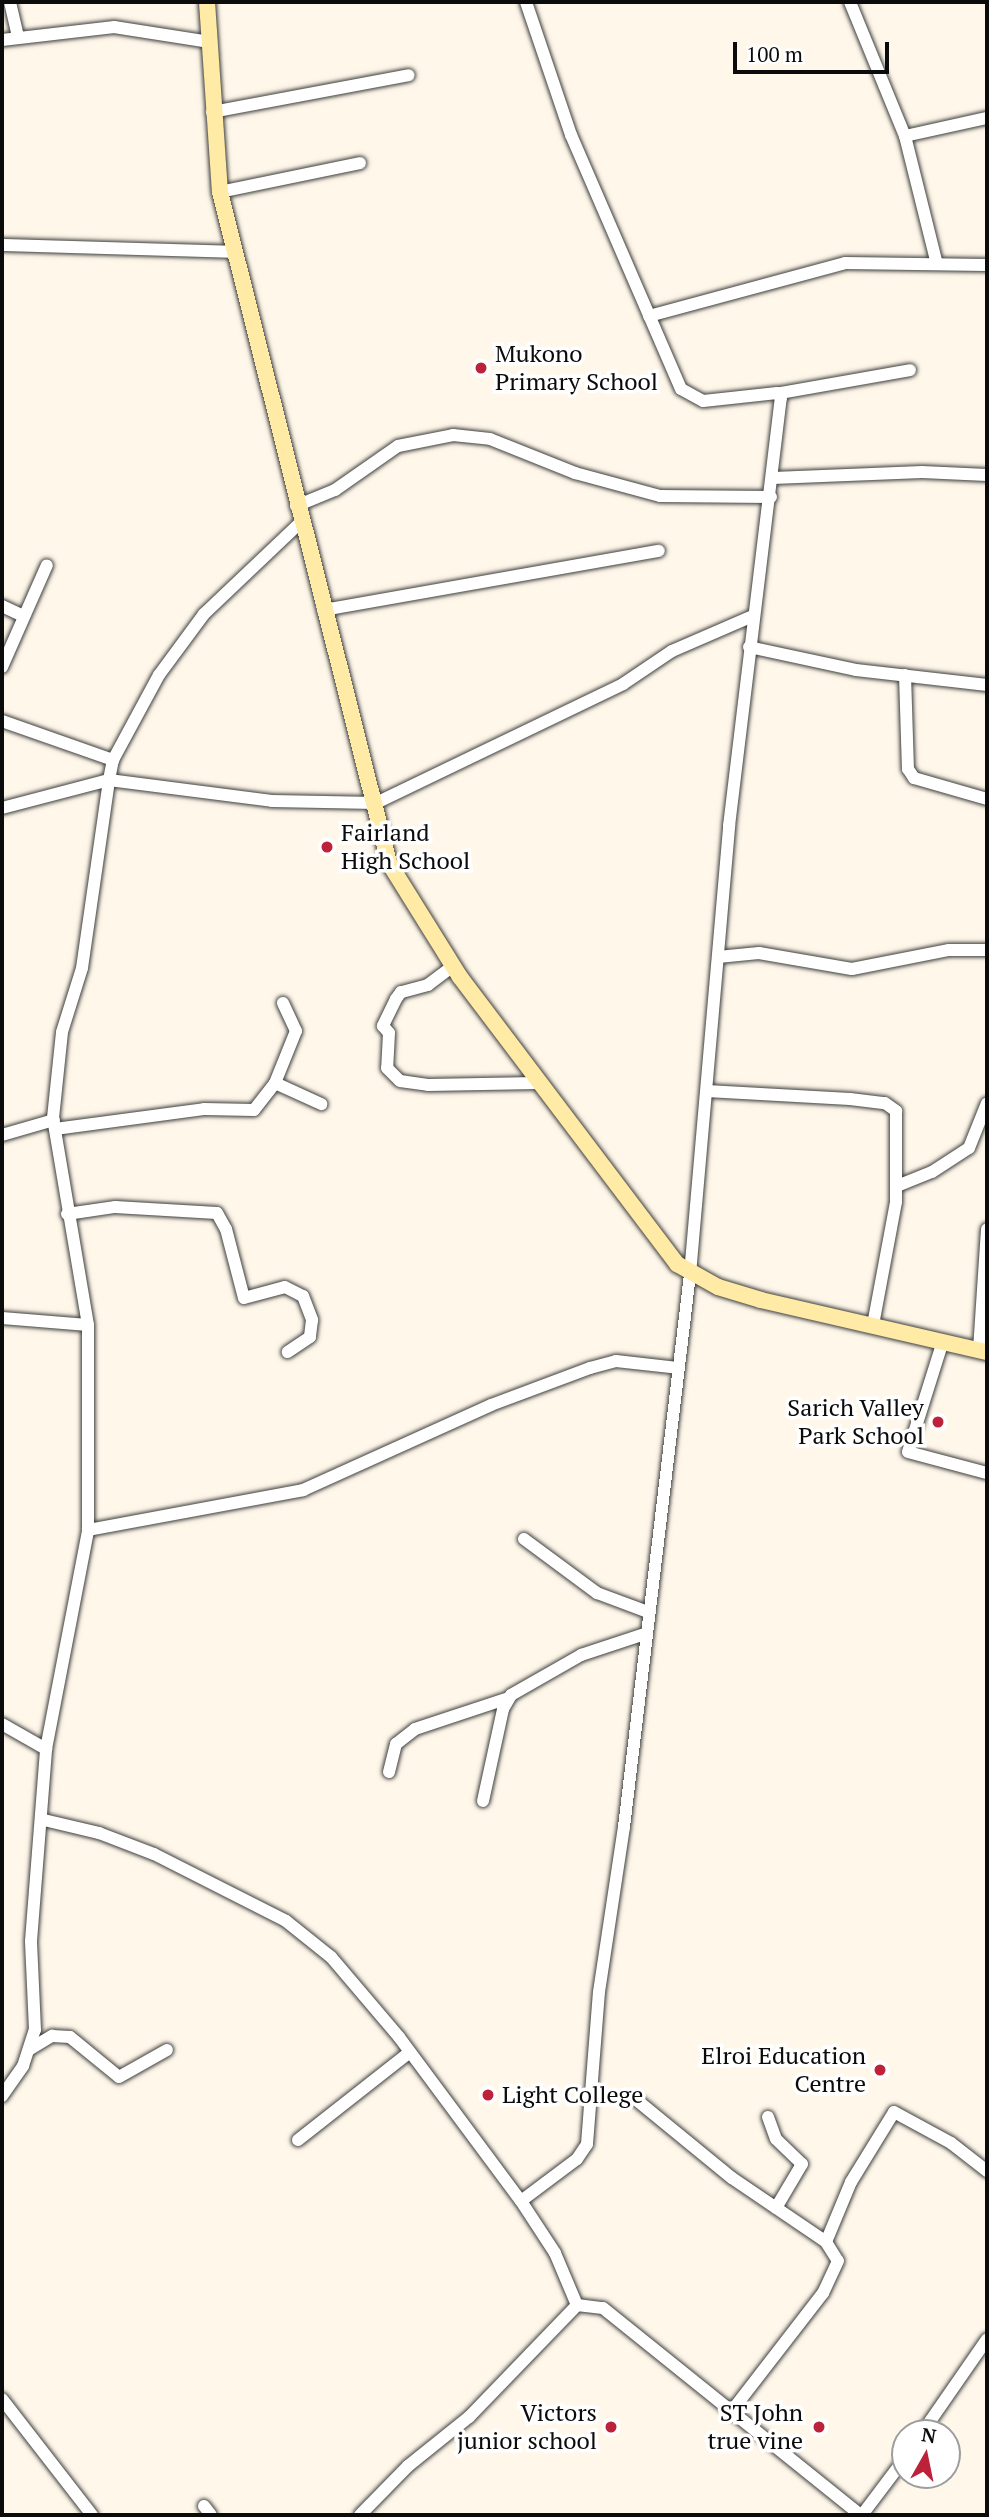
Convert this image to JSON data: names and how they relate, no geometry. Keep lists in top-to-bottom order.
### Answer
{
  "places": [
    "Mukono Primary School",
    "Fairland High School",
    "Sarich Valley Park School",
    "Elroi Education Centre",
    "Light College",
    "Victors junior school",
    "ST John true vine"
  ],
  "scale_bar": "100 m",
  "north": "top"
}
